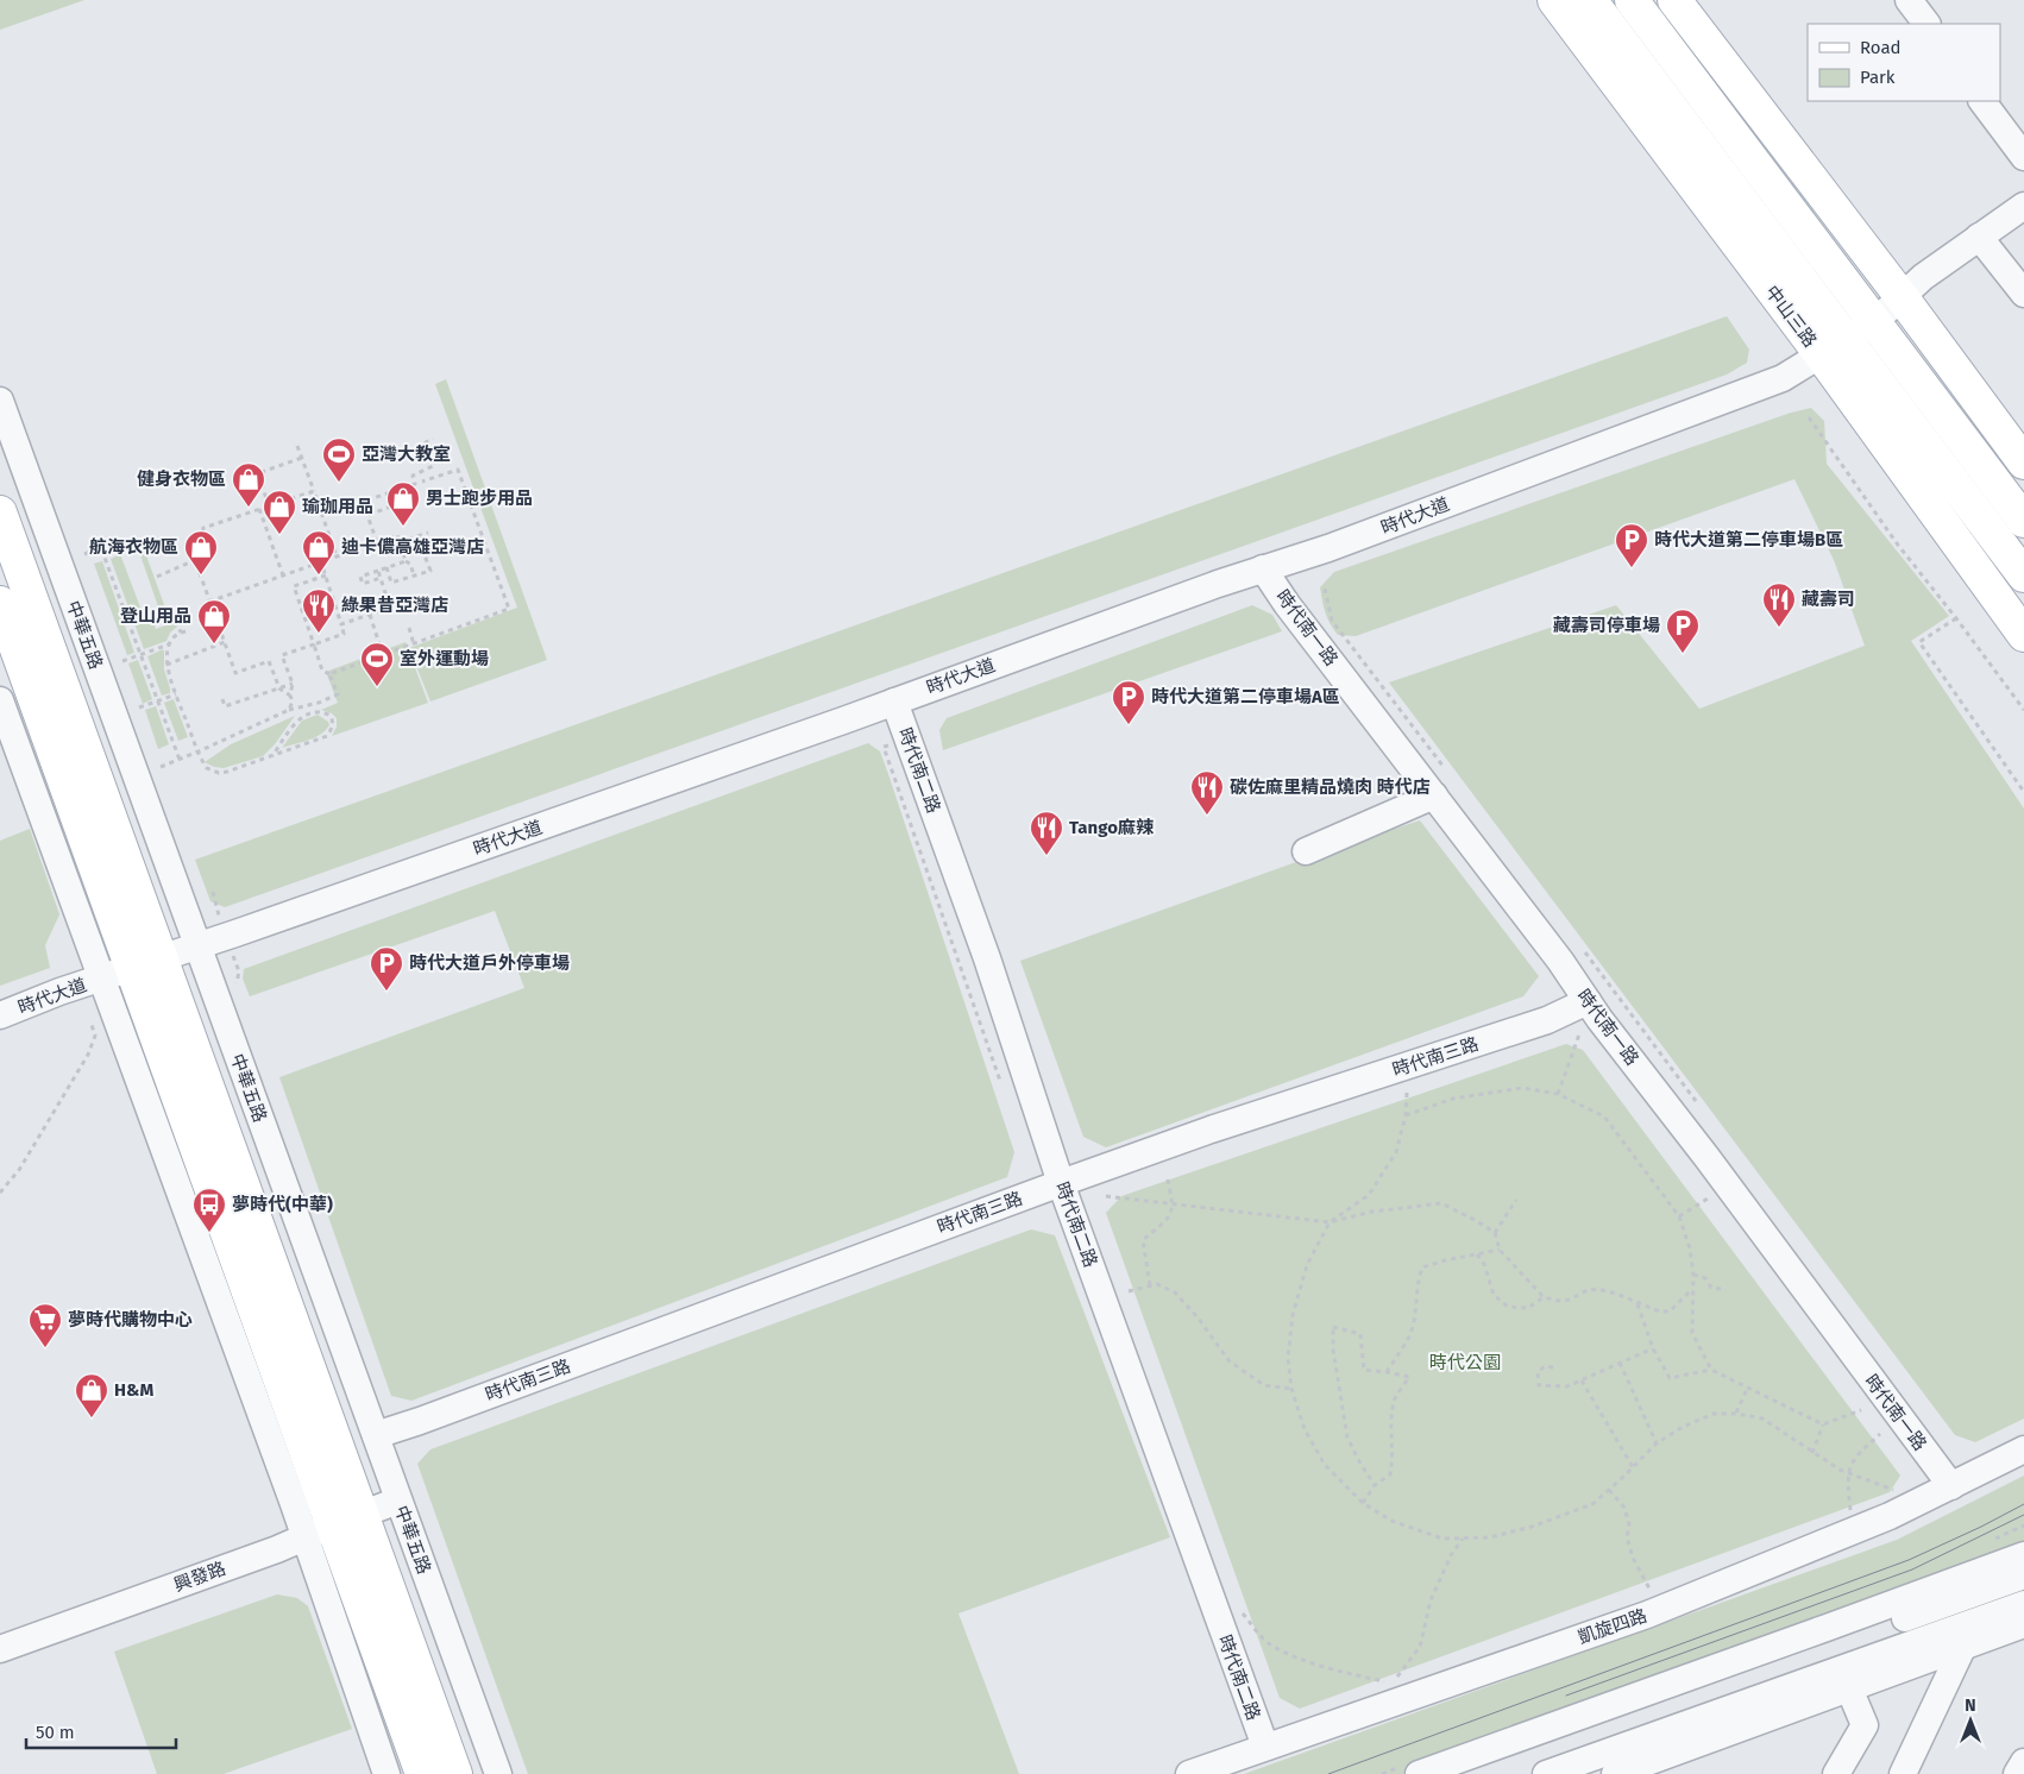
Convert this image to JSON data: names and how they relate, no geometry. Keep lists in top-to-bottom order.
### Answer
{
  "streets": {
    "main road": ["中山三路"],
    "street": [
      "時代大道",
      "時代南一路",
      "中華五路",
      "時代南二路",
      "時代南三路",
      "興發路",
      "凱旋四路"
    ]
  },
  "crossings": [
    ["中山三路", "時代大道"],
    ["時代大道", "時代南一路"],
    ["時代大道", "中華五路"],
    ["時代大道", "時代南二路"],
    ["時代南一路", "時代南三路"],
    ["時代南一路", "凱旋四路"],
    ["中華五路", "時代南三路"],
    ["中華五路", "興發路"],
    ["時代南二路", "時代南三路"],
    ["時代南二路", "凱旋四路"]
  ],
  "parks": ["時代公園"],
  "places": {
    "sports": ["亞灣大教室", "室外運動場"],
    "shop": [
      "健身衣物區",
      "男士跑步用品",
      "瑜珈用品",
      "航海衣物區",
      "迪卡儂高雄亞灣店",
      "登山用品",
      "H&M"
    ],
    "parking": [
      "時代大道第二停車場B區",
      "藏壽司停車場",
      "時代大道第二停車場A區",
      "時代大道戶外停車場"
    ],
    "restaurant": [
      "藏壽司",
      "綠果昔亞灣店",
      "碳佐麻里精品燒肉 時代店",
      "Tango麻辣"
    ],
    "bus stop": ["夢時代(中華)"],
    "supermarket": ["夢時代購物中心"]
  },
  "legend": ["Road", "Park"],
  "scale_bar": "50 m",
  "north": "top"
}
